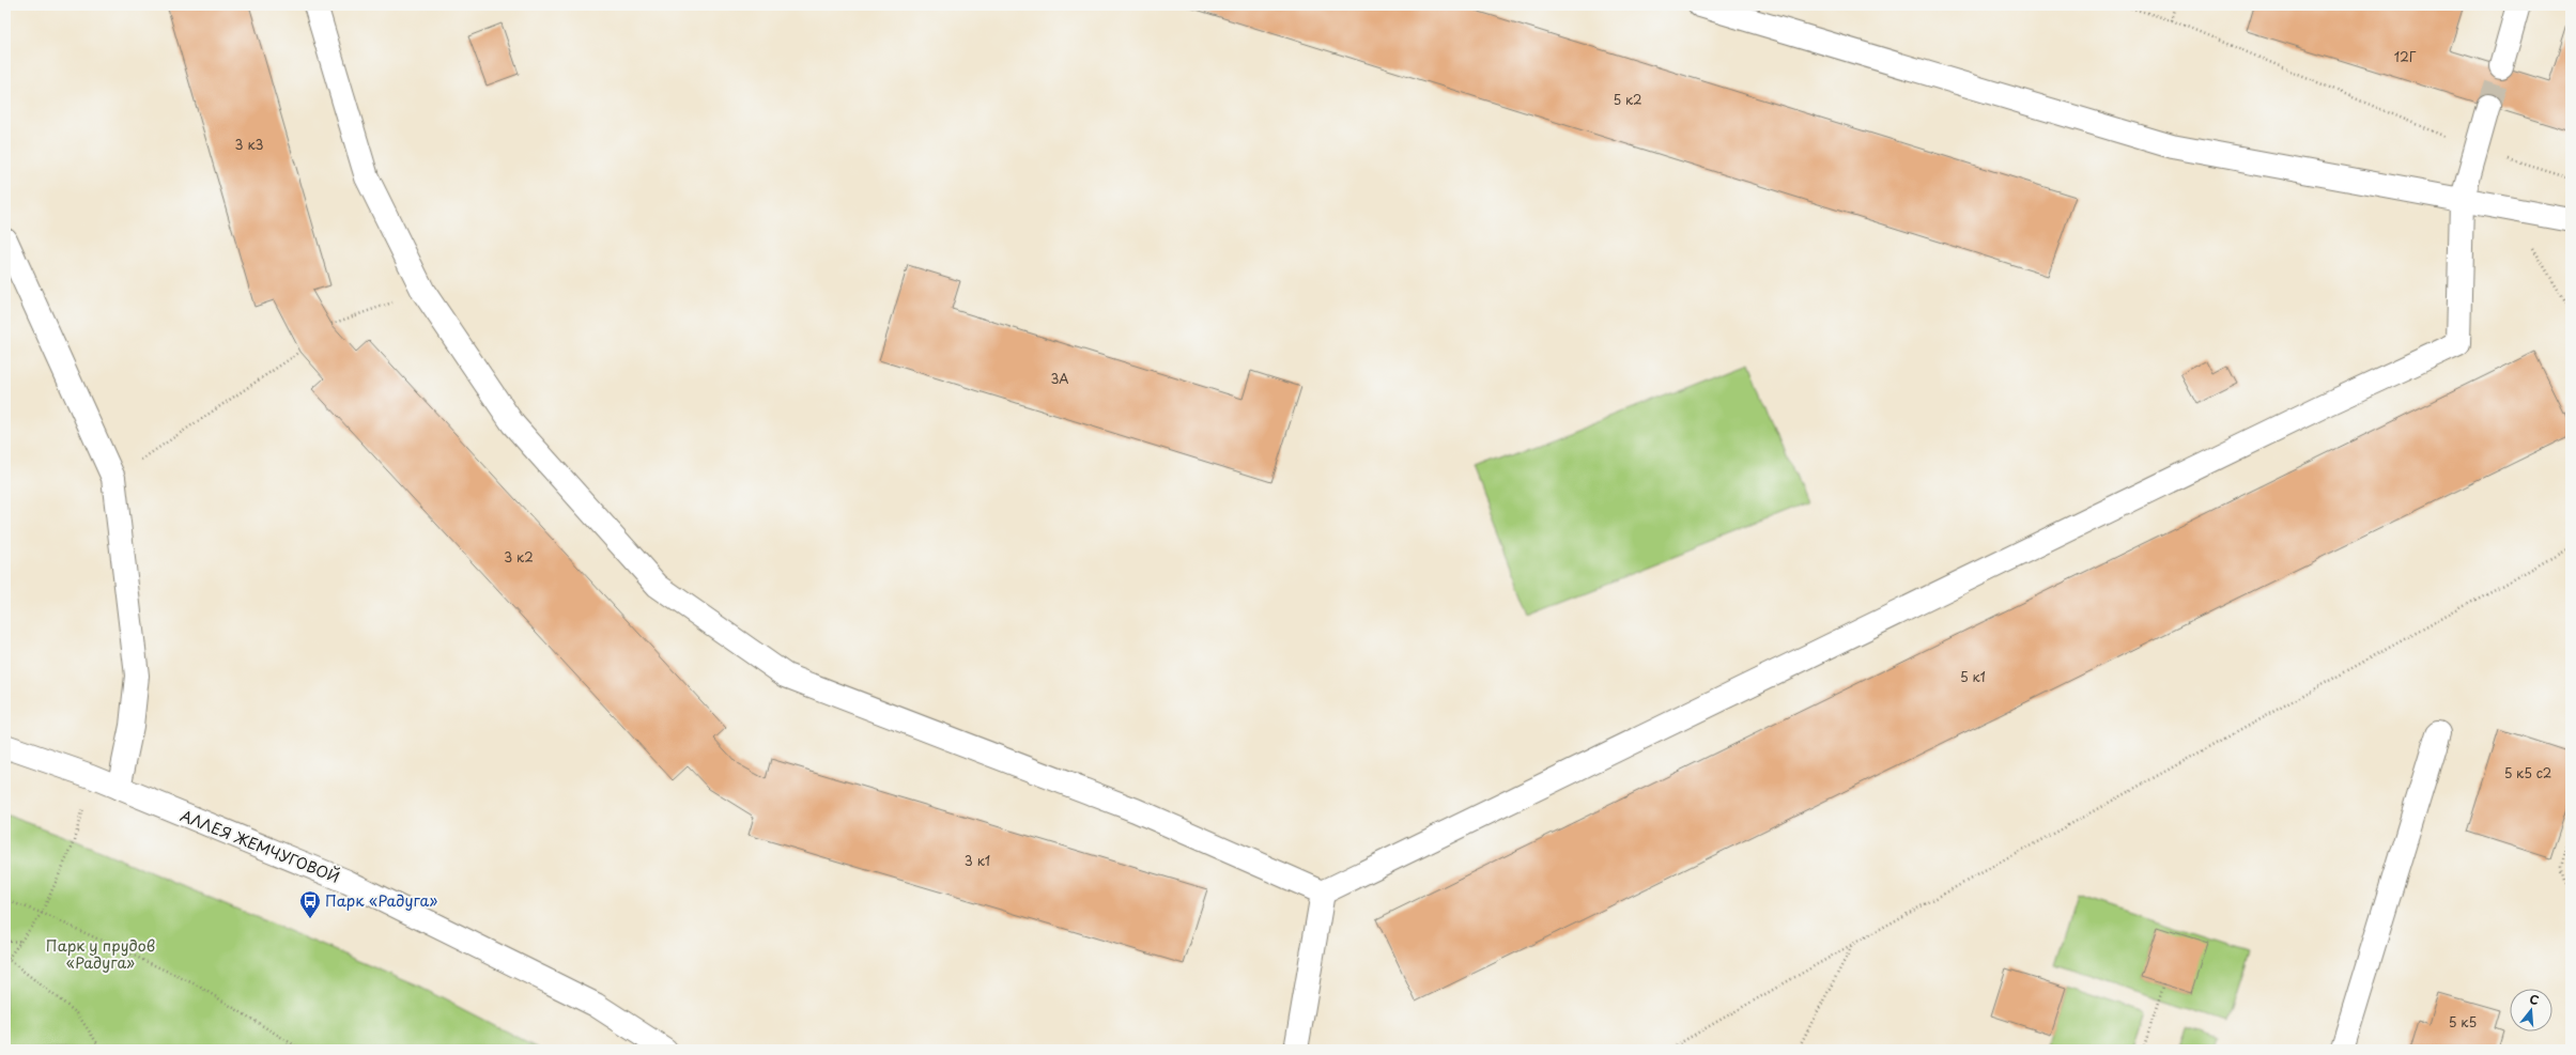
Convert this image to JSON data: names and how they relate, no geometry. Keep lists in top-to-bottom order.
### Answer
{
  "streets": {
    "street": ["АЛЛЕЯ ЖЕМЧУГОВОЙ"]
  },
  "parks": ["Парк у прудов «Радуга»"],
  "places": {
    "bus stop": ["Парк «Радуга»"]
  },
  "house_numbers": [
    "12Г",
    "5 к2",
    "3 к3",
    "3А",
    "3 к2",
    "5 к1",
    "5 к5 с2",
    "3 к1",
    "5 к5"
  ],
  "north": "top"
}
